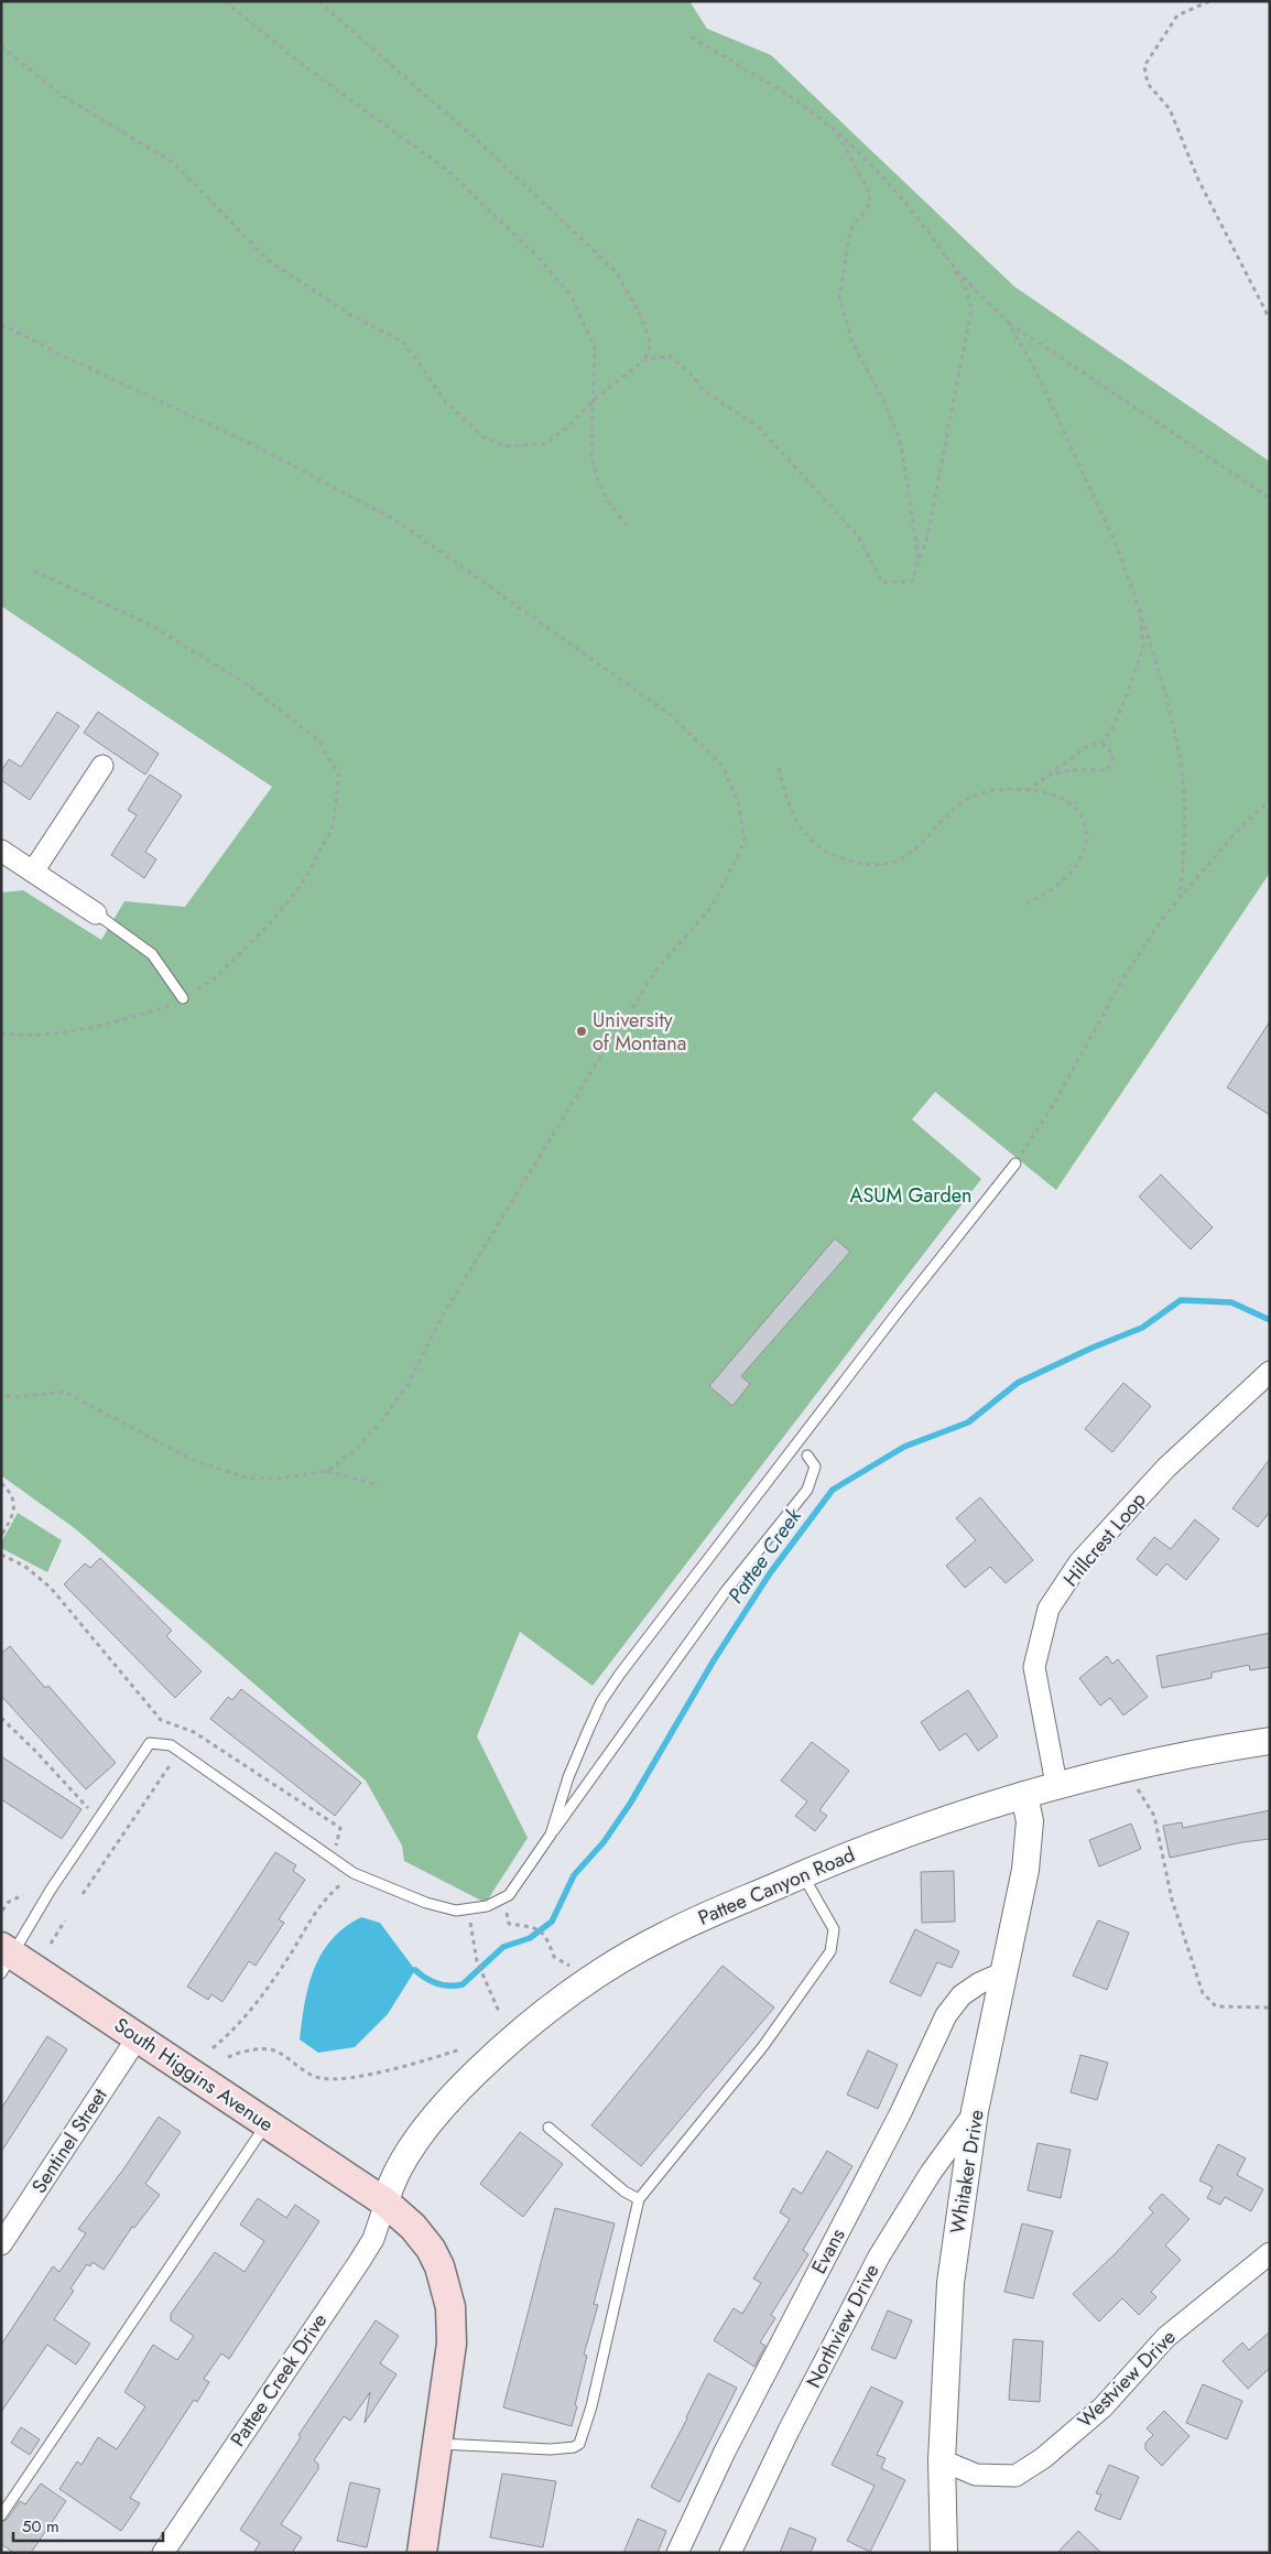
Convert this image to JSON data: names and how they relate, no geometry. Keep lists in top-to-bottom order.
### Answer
{
  "streets": {
    "main road": ["South Higgins Avenue"],
    "street": [
      "Hillcrest Loop",
      "Pattee Canyon Road",
      "Sentinel Street",
      "Whitaker Drive",
      "Evans",
      "Northview Drive",
      "Westview Drive",
      "Pattee Creek Drive"
    ]
  },
  "crossings": [
    ["Hillcrest Loop", "Pattee Canyon Road"],
    ["Pattee Canyon Road", "South Higgins Avenue"],
    ["Pattee Canyon Road", "Whitaker Drive"],
    ["Pattee Canyon Road", "Pattee Creek Drive"],
    ["South Higgins Avenue", "Sentinel Street"],
    ["South Higgins Avenue", "Pattee Creek Drive"],
    ["Whitaker Drive", "Evans"],
    ["Whitaker Drive", "Northview Drive"],
    ["Whitaker Drive", "Westview Drive"]
  ],
  "water": ["Pattee Creek"],
  "parks": ["ASUM Garden"],
  "places": ["University of Montana"],
  "scale_bar": "50 m"
}
